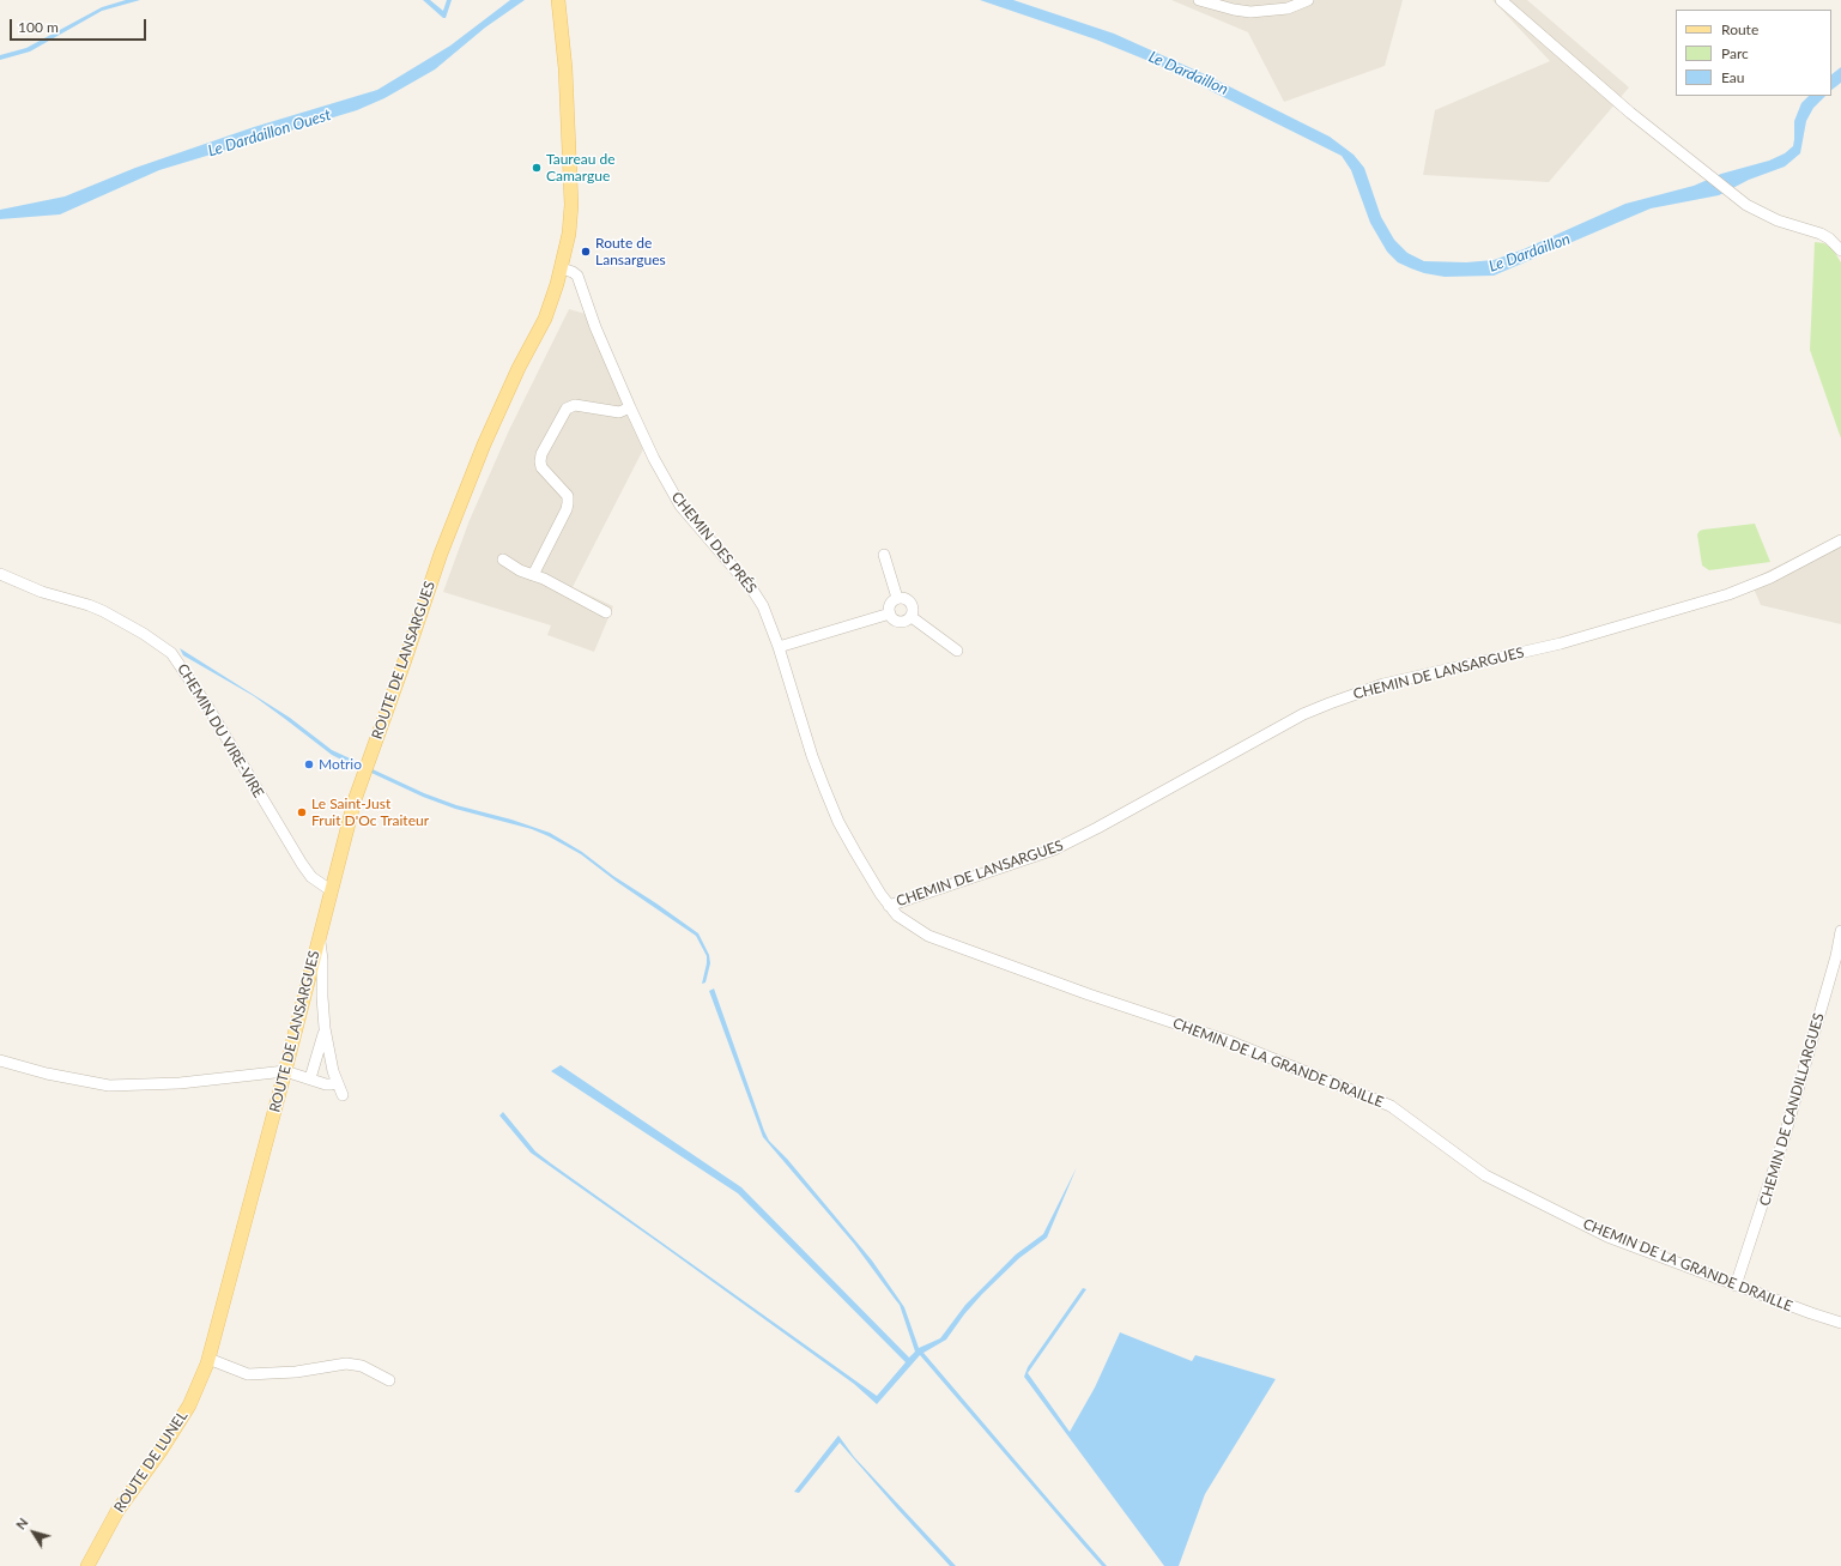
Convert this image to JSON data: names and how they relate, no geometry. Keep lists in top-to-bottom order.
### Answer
{
  "streets": {
    "main road": ["ROUTE DE LANSARGUES", "ROUTE DE LUNEL"],
    "street": [
      "CHEMIN DES PRÉS",
      "CHEMIN DE LANSARGUES",
      "CHEMIN DU VIRE-VIRE",
      "CHEMIN DE LA GRANDE DRAILLE",
      "CHEMIN DE CANDILLARGUES"
    ]
  },
  "crossings": [
    ["CHEMIN DES PRÉS", "ROUTE DE LANSARGUES"],
    ["CHEMIN DES PRÉS", "CHEMIN DE LANSARGUES"],
    ["CHEMIN DES PRÉS", "CHEMIN DE LA GRANDE DRAILLE"],
    ["ROUTE DE LANSARGUES", "CHEMIN DU VIRE-VIRE"],
    ["ROUTE DE LANSARGUES", "ROUTE DE LUNEL"],
    ["CHEMIN DE LANSARGUES", "CHEMIN DE LA GRANDE DRAILLE"],
    ["CHEMIN DE LA GRANDE DRAILLE", "CHEMIN DE CANDILLARGUES"]
  ],
  "water": ["Le Dardaillon", "Le Dardaillon Ouest"],
  "places": [
    "Taureau de Camargue",
    "Route de Lansargues",
    "Motrio",
    "Le Saint-Just Fruit D'Oc Traiteur"
  ],
  "legend": ["Route", "Parc", "Eau"],
  "scale_bar": "100 m",
  "north": "top left"
}
